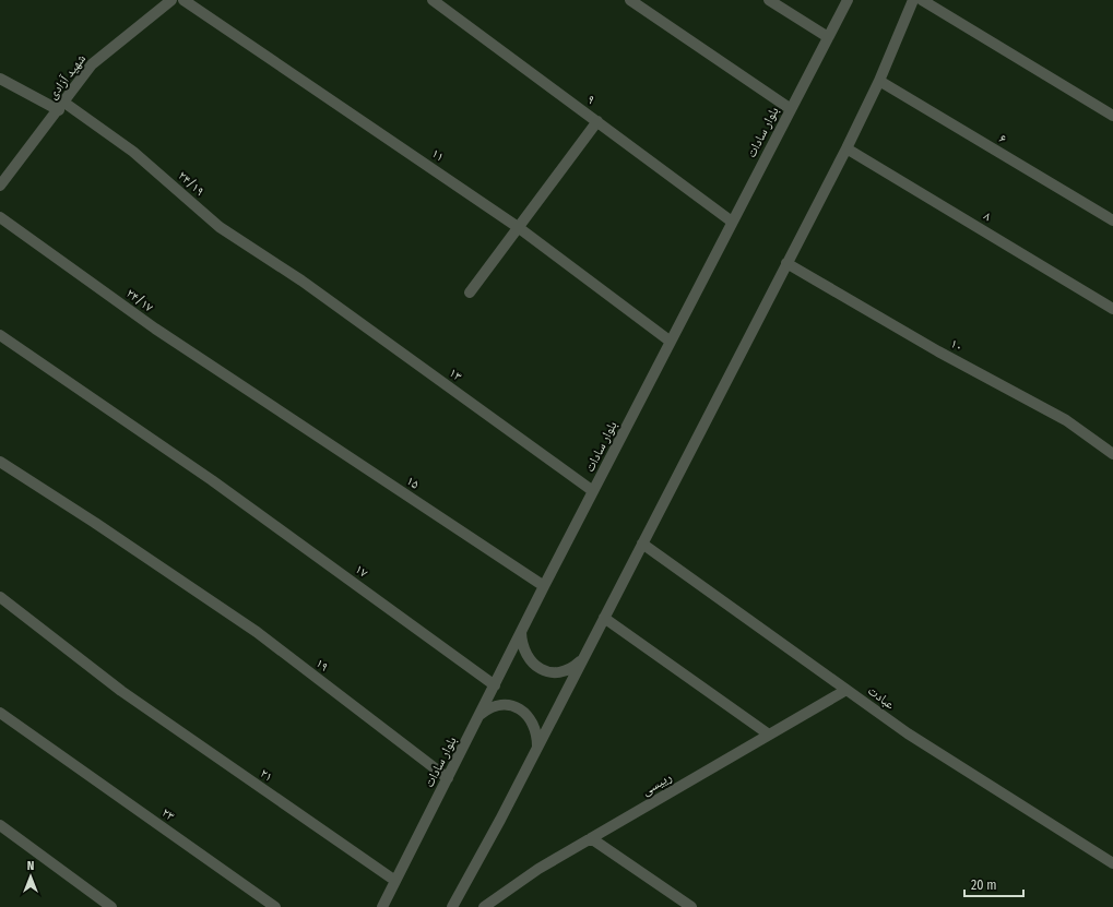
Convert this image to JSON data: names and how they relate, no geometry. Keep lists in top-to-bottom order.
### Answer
{
  "streets": {
    "street": [
      "شهید آزادی",
      "۹",
      "بلوار سادات",
      "۶",
      "۱۱",
      "۲۴/۱۹",
      "۸",
      "۲۴/۱۷",
      "۱۰",
      "۱۳",
      "۱۵",
      "۱۷",
      "۱۹",
      "عبادت",
      "۲۱",
      "رییسی",
      "۲۳"
    ]
  },
  "crossings": [
    ["شهید آزادی", "۲۴/۱۹"],
    ["۹", "بلوار سادات"],
    ["بلوار سادات", "۱۱"],
    ["بلوار سادات", "۱۳"],
    ["بلوار سادات", "۱۵"],
    ["بلوار سادات", "۱۷"],
    ["بلوار سادات", "۱۹"],
    ["بلوار سادات", "۲۱"],
    ["۲۴/۱۹", "۱۳"],
    ["۲۴/۱۷", "۱۵"],
    ["عبادت", "رییسی"]
  ],
  "scale_bar": "20 m",
  "north": "top"
}
